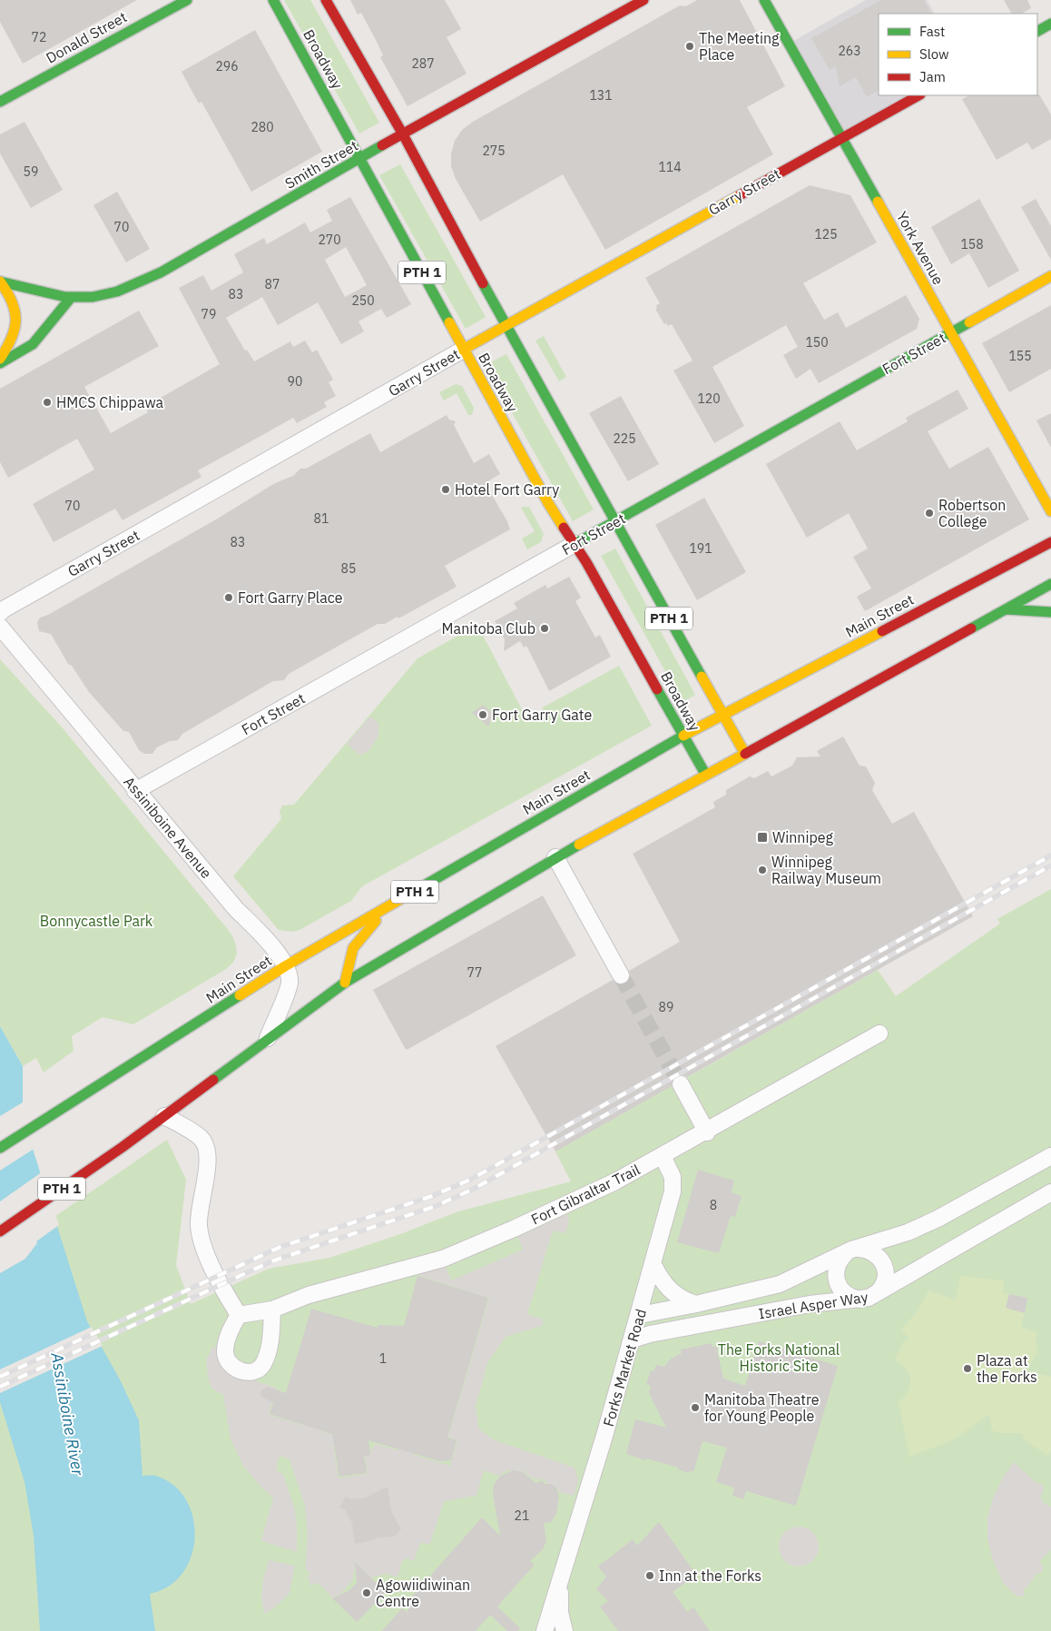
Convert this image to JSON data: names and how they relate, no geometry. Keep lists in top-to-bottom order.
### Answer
{
  "streets": {
    "main road": [
      "Donald Street",
      "Broadway",
      "Smith Street",
      "Garry Street",
      "York Avenue",
      "PTH 1",
      "Fort Street",
      "Main Street"
    ],
    "street": [
      "Assiniboine Avenue",
      "Fort Gibraltar Trail",
      "Israel Asper Way",
      "Forks Market Road"
    ]
  },
  "crossings": [
    ["Broadway", "Smith Street"],
    ["Broadway", "Garry Street"],
    ["Broadway", "PTH 1"],
    ["Broadway", "Fort Street"],
    ["Broadway", "Main Street"],
    ["Garry Street", "York Avenue"],
    ["York Avenue", "Fort Street"],
    ["PTH 1", "Assiniboine Avenue"],
    ["Fort Street", "Assiniboine Avenue"],
    ["Main Street", "Assiniboine Avenue"],
    ["Fort Gibraltar Trail", "Forks Market Road"],
    ["Israel Asper Way", "Forks Market Road"]
  ],
  "water": ["Assiniboine River"],
  "parks": ["Bonnycastle Park", "The Forks National Historic Site"],
  "places": {
    "other": [
      "The Meeting Place",
      "HMCS Chippawa",
      "Hotel Fort Garry",
      "Robertson College",
      "Fort Garry Place",
      "Manitoba Club",
      "Fort Garry Gate",
      "Winnipeg Railway Museum",
      "Plaza at the Forks",
      "Manitoba Theatre for Young People",
      "Inn at the Forks",
      "Agowiidiwinan Centre"
    ],
    "transit": ["Winnipeg"]
  },
  "house_numbers": [
    "72",
    "263",
    "287",
    "296",
    "131",
    "280",
    "275",
    "114",
    "59",
    "70",
    "125",
    "270",
    "158",
    "87",
    "83",
    "250",
    "79",
    "150",
    "155",
    "90",
    "120",
    "225",
    "70",
    "81",
    "83",
    "191",
    "85",
    "77",
    "89",
    "8",
    "1",
    "21"
  ],
  "legend": ["Fast", "Slow", "Jam"]
}
